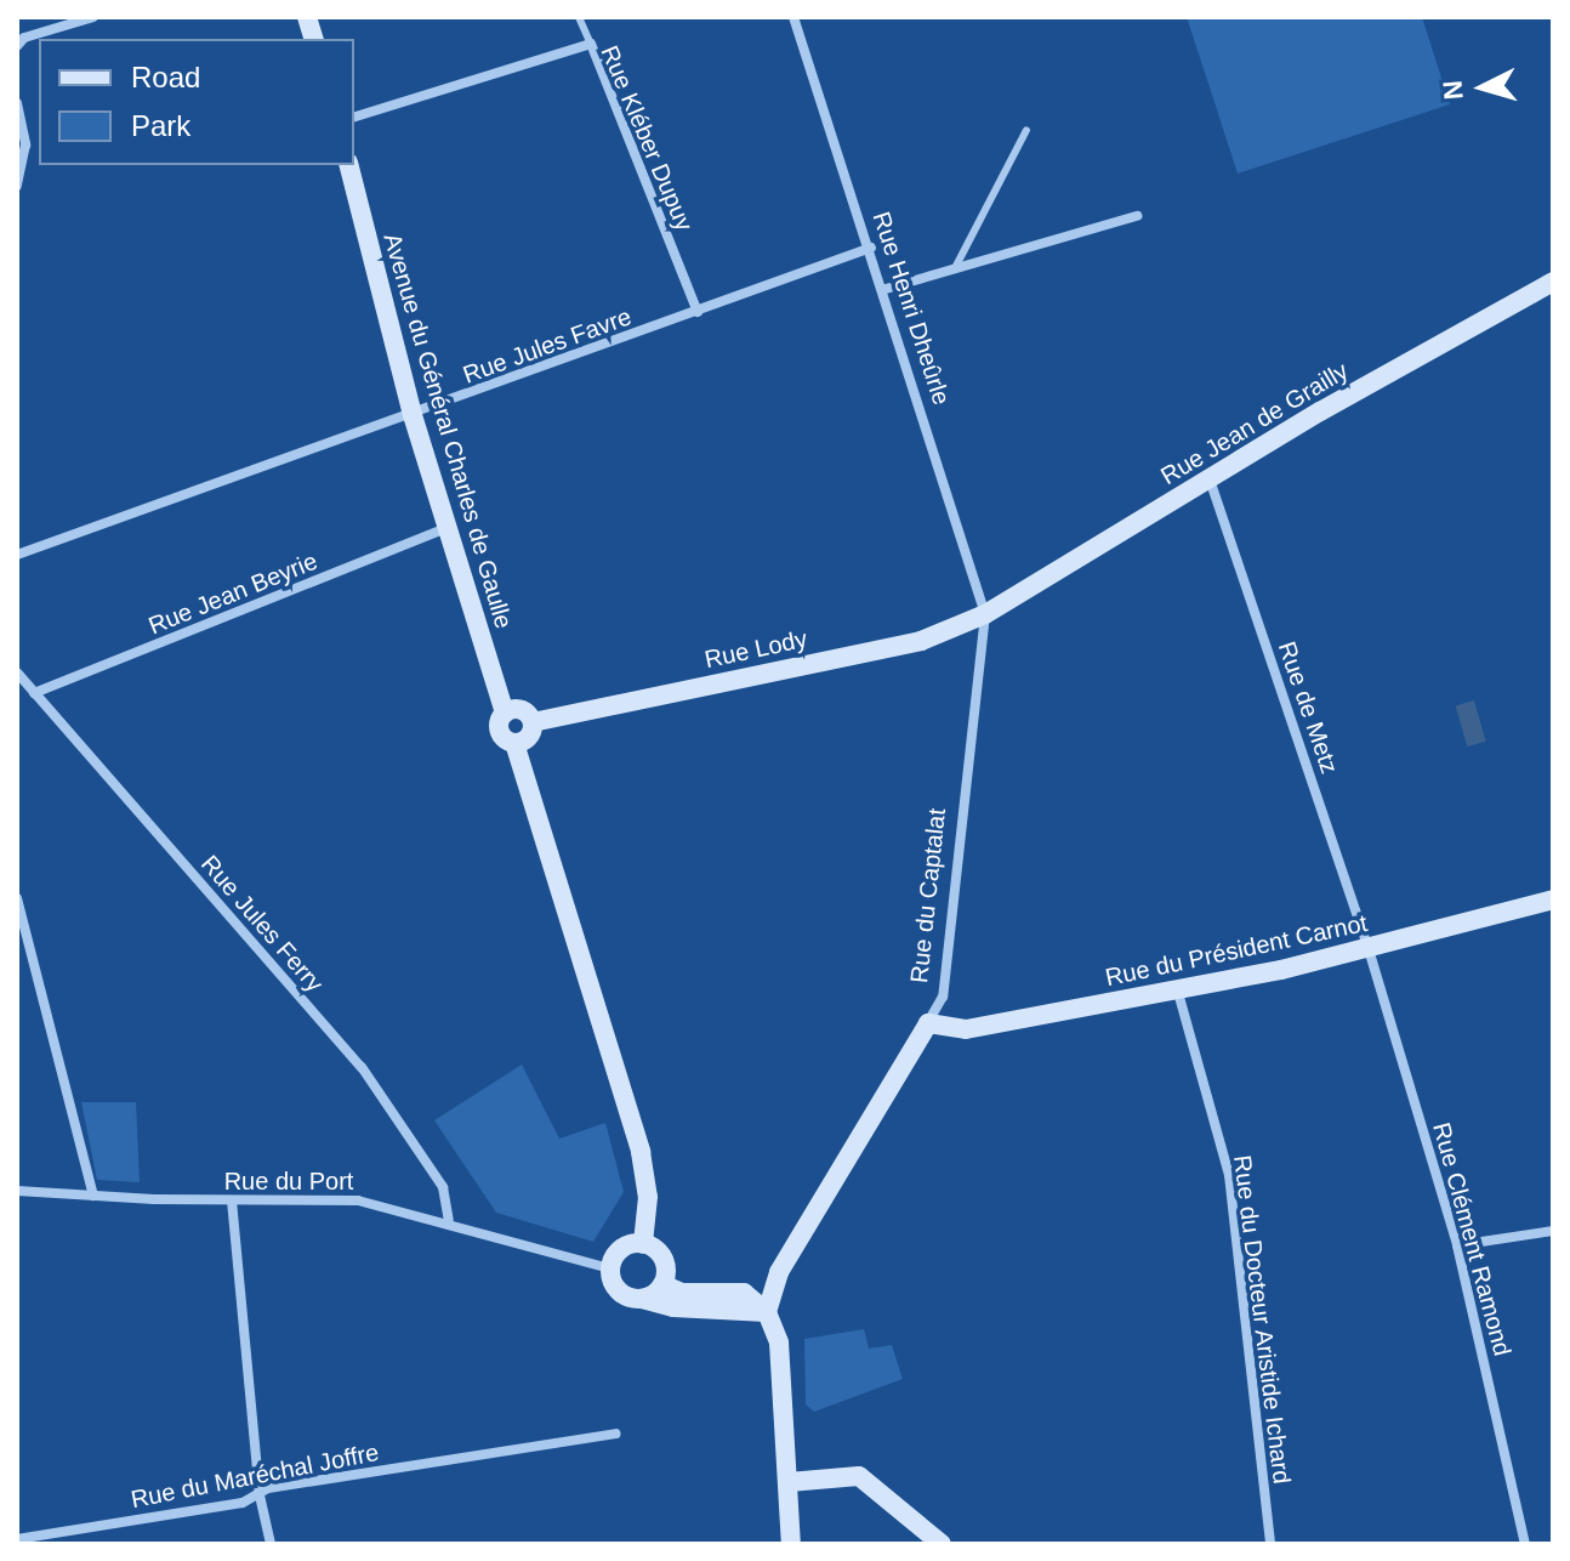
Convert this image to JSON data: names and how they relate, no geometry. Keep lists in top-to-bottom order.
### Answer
{
  "streets": {
    "street": [
      "Rue Kléber Dupuy",
      "Rue Henri Dheûrle",
      "Rue Jules Favre",
      "Rue Jean de Grailly",
      "Avenue du Général Charles de Gaulle",
      "Rue Jean Beyrie",
      "Rue Lody",
      "Rue de Metz",
      "Rue du Captalat",
      "Rue Jules Ferry",
      "Rue du Président Carnot",
      "Rue du Port",
      "Rue Clément Ramond",
      "Rue du Docteur Aristide Ichard",
      "Rue du Maréchal Joffre"
    ]
  },
  "crossings": [
    ["Rue Kléber Dupuy", "Rue Jules Favre"],
    ["Rue Henri Dheûrle", "Rue Jules Favre"],
    ["Rue Henri Dheûrle", "Rue Jean de Grailly"],
    ["Rue Henri Dheûrle", "Rue Lody"],
    ["Rue Henri Dheûrle", "Rue du Captalat"],
    ["Rue Jules Favre", "Avenue du Général Charles de Gaulle"],
    ["Rue Jean de Grailly", "Rue Lody"],
    ["Rue Jean de Grailly", "Rue de Metz"],
    ["Rue Jean de Grailly", "Rue du Captalat"],
    ["Avenue du Général Charles de Gaulle", "Rue Jean Beyrie"],
    ["Avenue du Général Charles de Gaulle", "Rue Lody"],
    ["Rue Jean Beyrie", "Rue Jules Ferry"],
    ["Rue Lody", "Rue du Captalat"],
    ["Rue de Metz", "Rue du Président Carnot"],
    ["Rue de Metz", "Rue Clément Ramond"],
    ["Rue du Captalat", "Rue du Président Carnot"],
    ["Rue Jules Ferry", "Rue du Port"],
    ["Rue du Président Carnot", "Rue Clément Ramond"],
    ["Rue du Président Carnot", "Rue du Docteur Aristide Ichard"]
  ],
  "legend": ["Road", "Park"],
  "north": "left"
}
